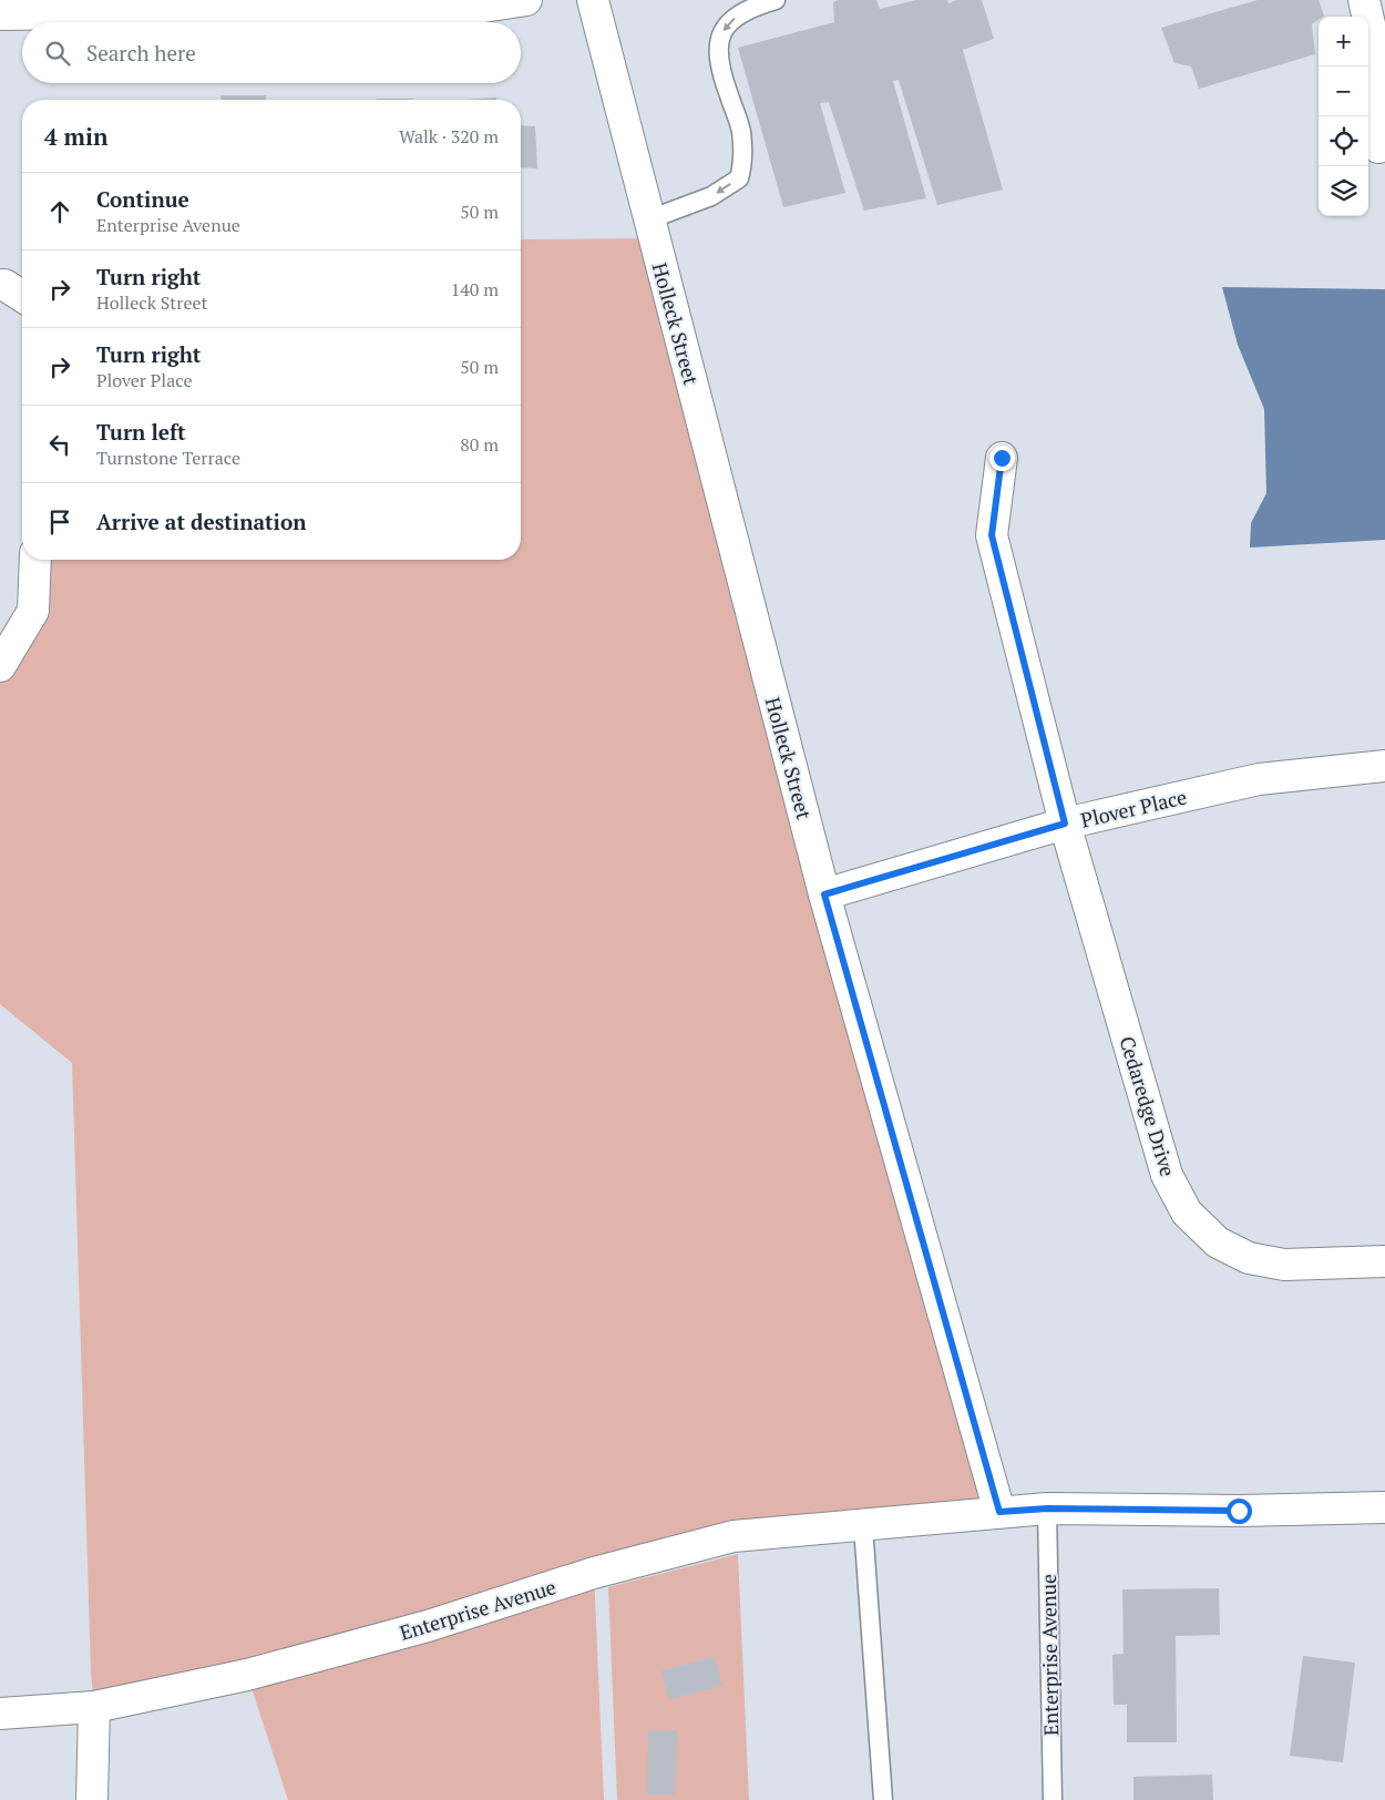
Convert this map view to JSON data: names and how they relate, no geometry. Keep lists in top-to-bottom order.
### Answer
{
  "streets": {
    "street": [
      "Holleck Street",
      "Plover Place",
      "Cedaredge Drive",
      "Enterprise Avenue"
    ]
  },
  "crossings": [
    ["Holleck Street", "Plover Place"],
    ["Holleck Street", "Enterprise Avenue"],
    ["Plover Place", "Cedaredge Drive"]
  ],
  "page": {
    "map_buttons": ["+", "−"],
    "search": "Search here",
    "heading": ["4 min", "Walk · 320 m"],
    "list": [
      ["Continue", "Enterprise Avenue", "50 m"],
      ["Turn right", "Holleck Street", "140 m"],
      ["Turn right", "Plover Place", "50 m"],
      ["Turn left", "Turnstone Terrace", "80 m"],
      "Arrive at destination"
    ]
  }
}
